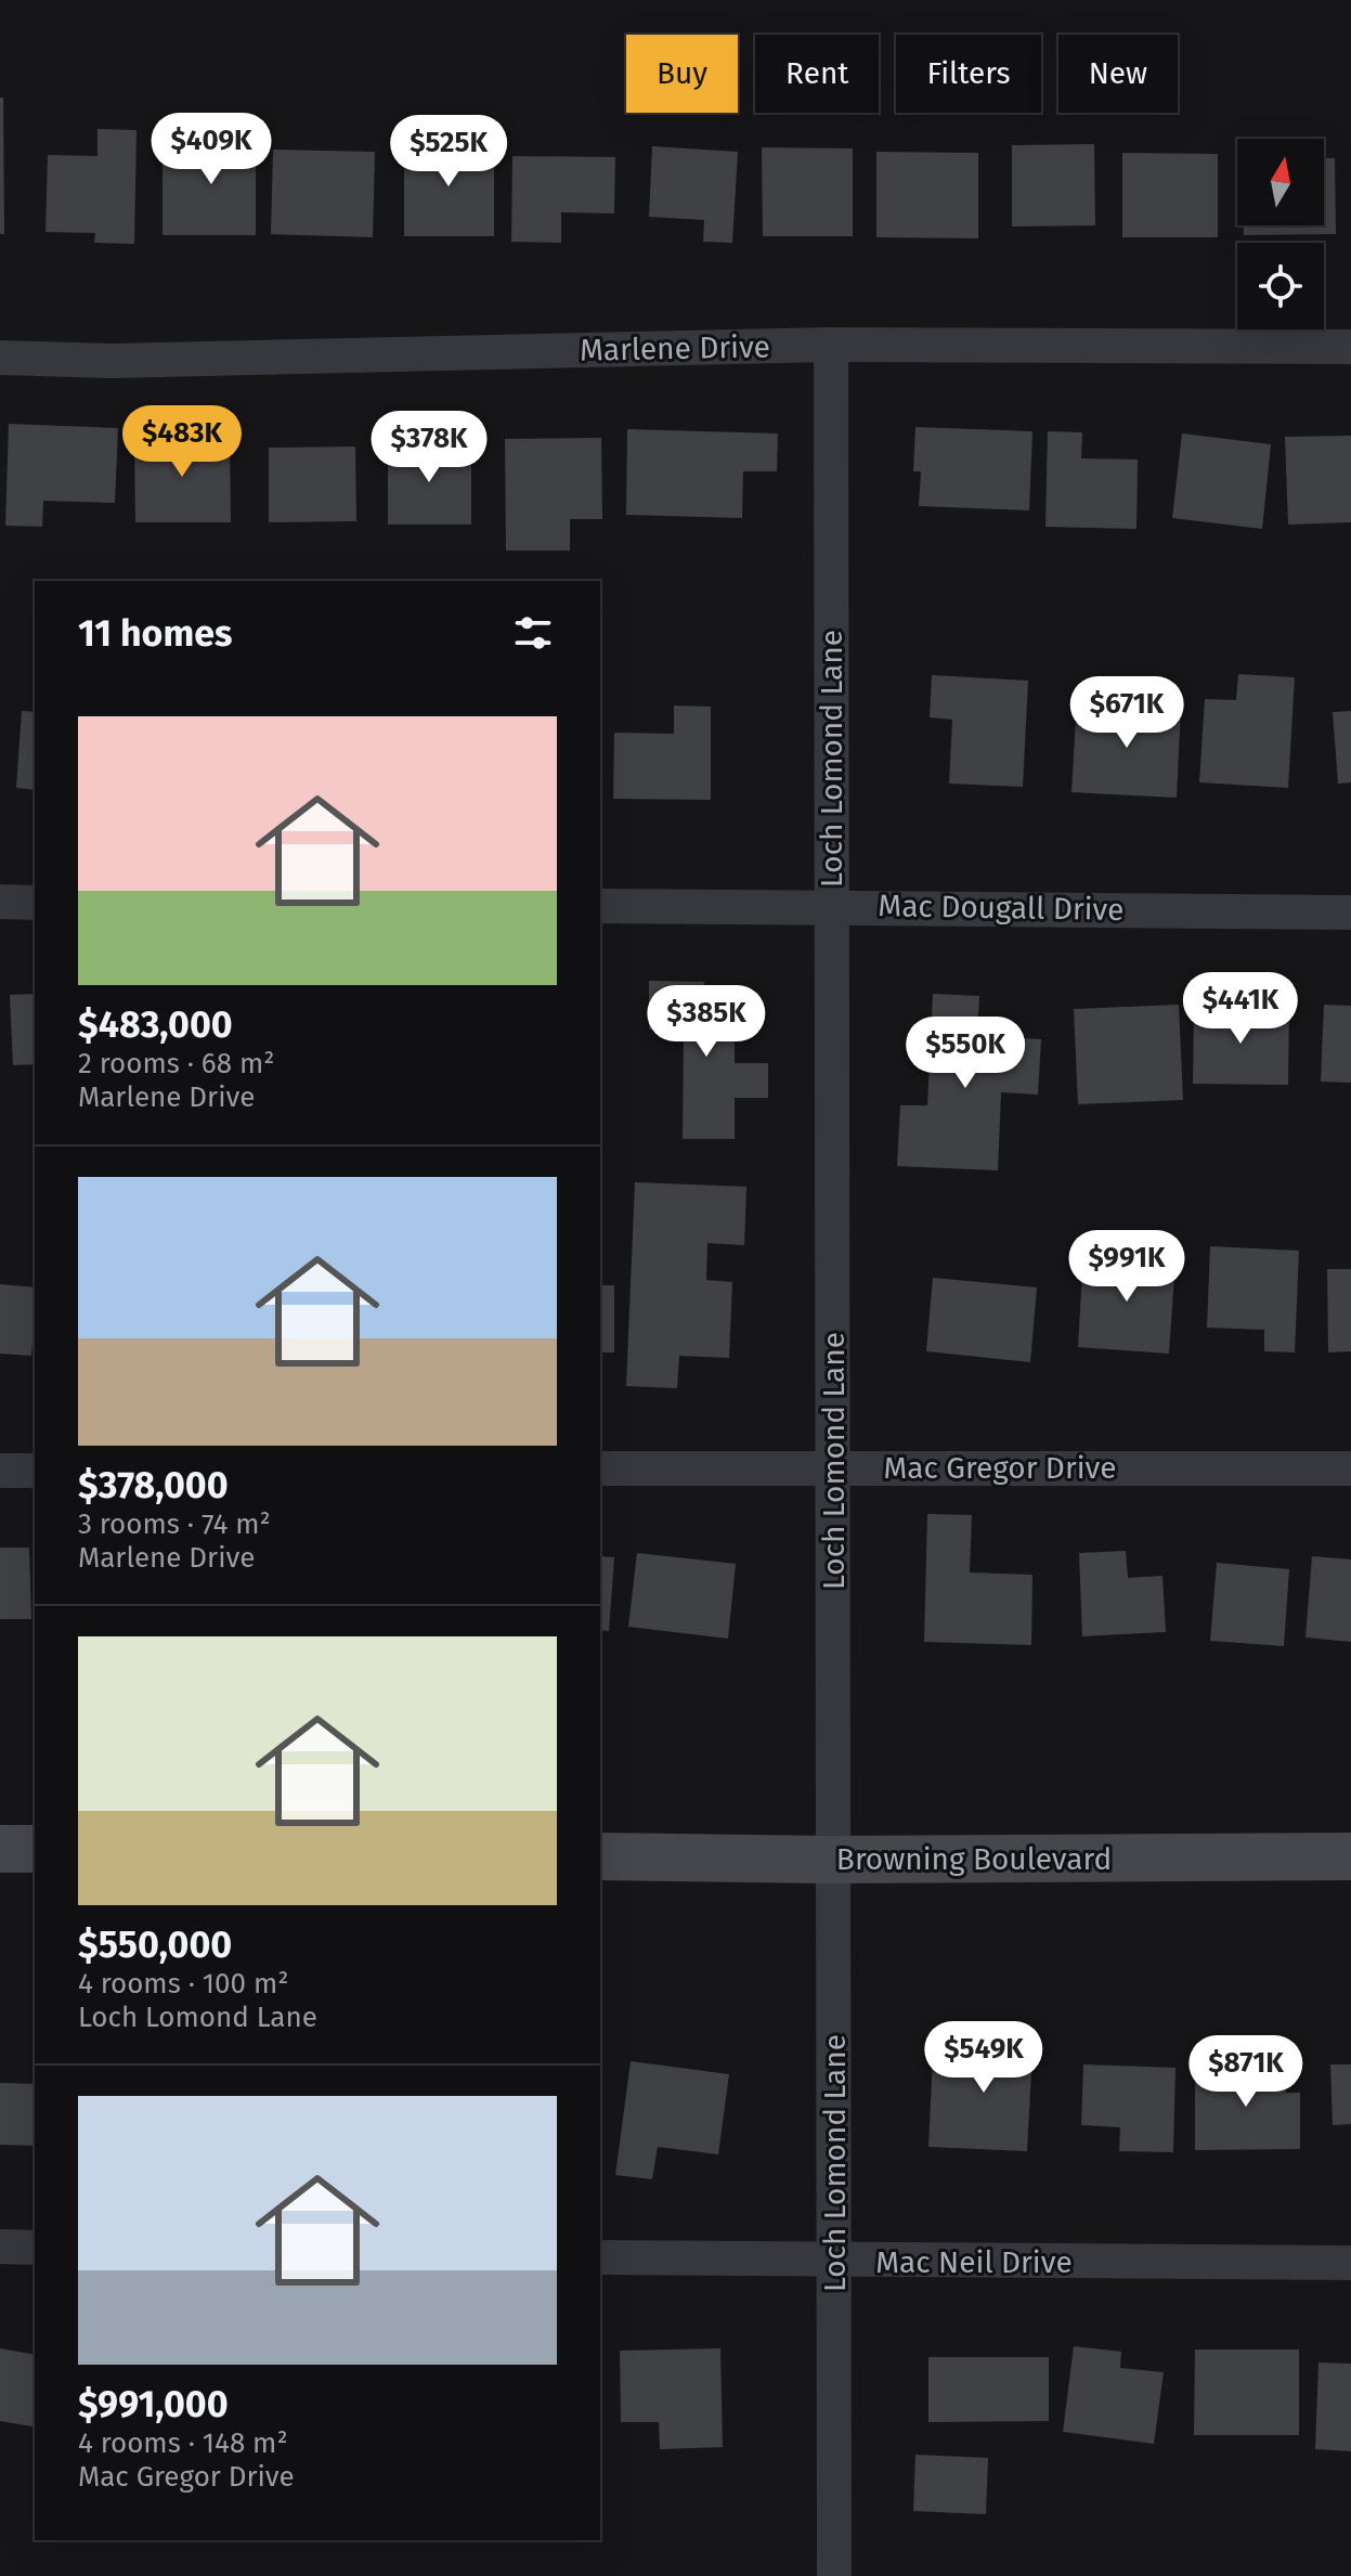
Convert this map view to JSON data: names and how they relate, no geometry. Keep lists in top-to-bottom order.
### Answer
{
  "streets": {
    "street": [
      "Marlene Drive",
      "Loch Lomond Lane",
      "Mac Dougall Drive",
      "Mac Gregor Drive",
      "Browning Boulevard",
      "Mac Neil Drive"
    ]
  },
  "crossings": [
    ["Marlene Drive", "Loch Lomond Lane"],
    ["Loch Lomond Lane", "Mac Dougall Drive"],
    ["Loch Lomond Lane", "Mac Gregor Drive"],
    ["Loch Lomond Lane", "Browning Boulevard"],
    ["Loch Lomond Lane", "Mac Neil Drive"]
  ],
  "north": "top",
  "page": {
    "chip": [
      "Buy",
      "Rent",
      "Filters",
      "New"
    ],
    "price": [
      "$409K",
      "$525K",
      "$483K",
      "$378K",
      "$671K",
      "$441K",
      "$385K",
      "$550K",
      "$991K",
      "$549K",
      "$871K"
    ],
    "heading": "11 homes",
    "list": [
      {
        "name": "$483,000",
        "note": "2 rooms · 68 m² · Marlene Drive"
      },
      {
        "name": "$378,000",
        "note": "3 rooms · 74 m² · Marlene Drive"
      },
      {
        "name": "$550,000",
        "note": "4 rooms · 100 m² · Loch Lomond Lane"
      },
      {
        "name": "$991,000",
        "note": "4 rooms · 148 m² · Mac Gregor Drive"
      }
    ]
  }
}
